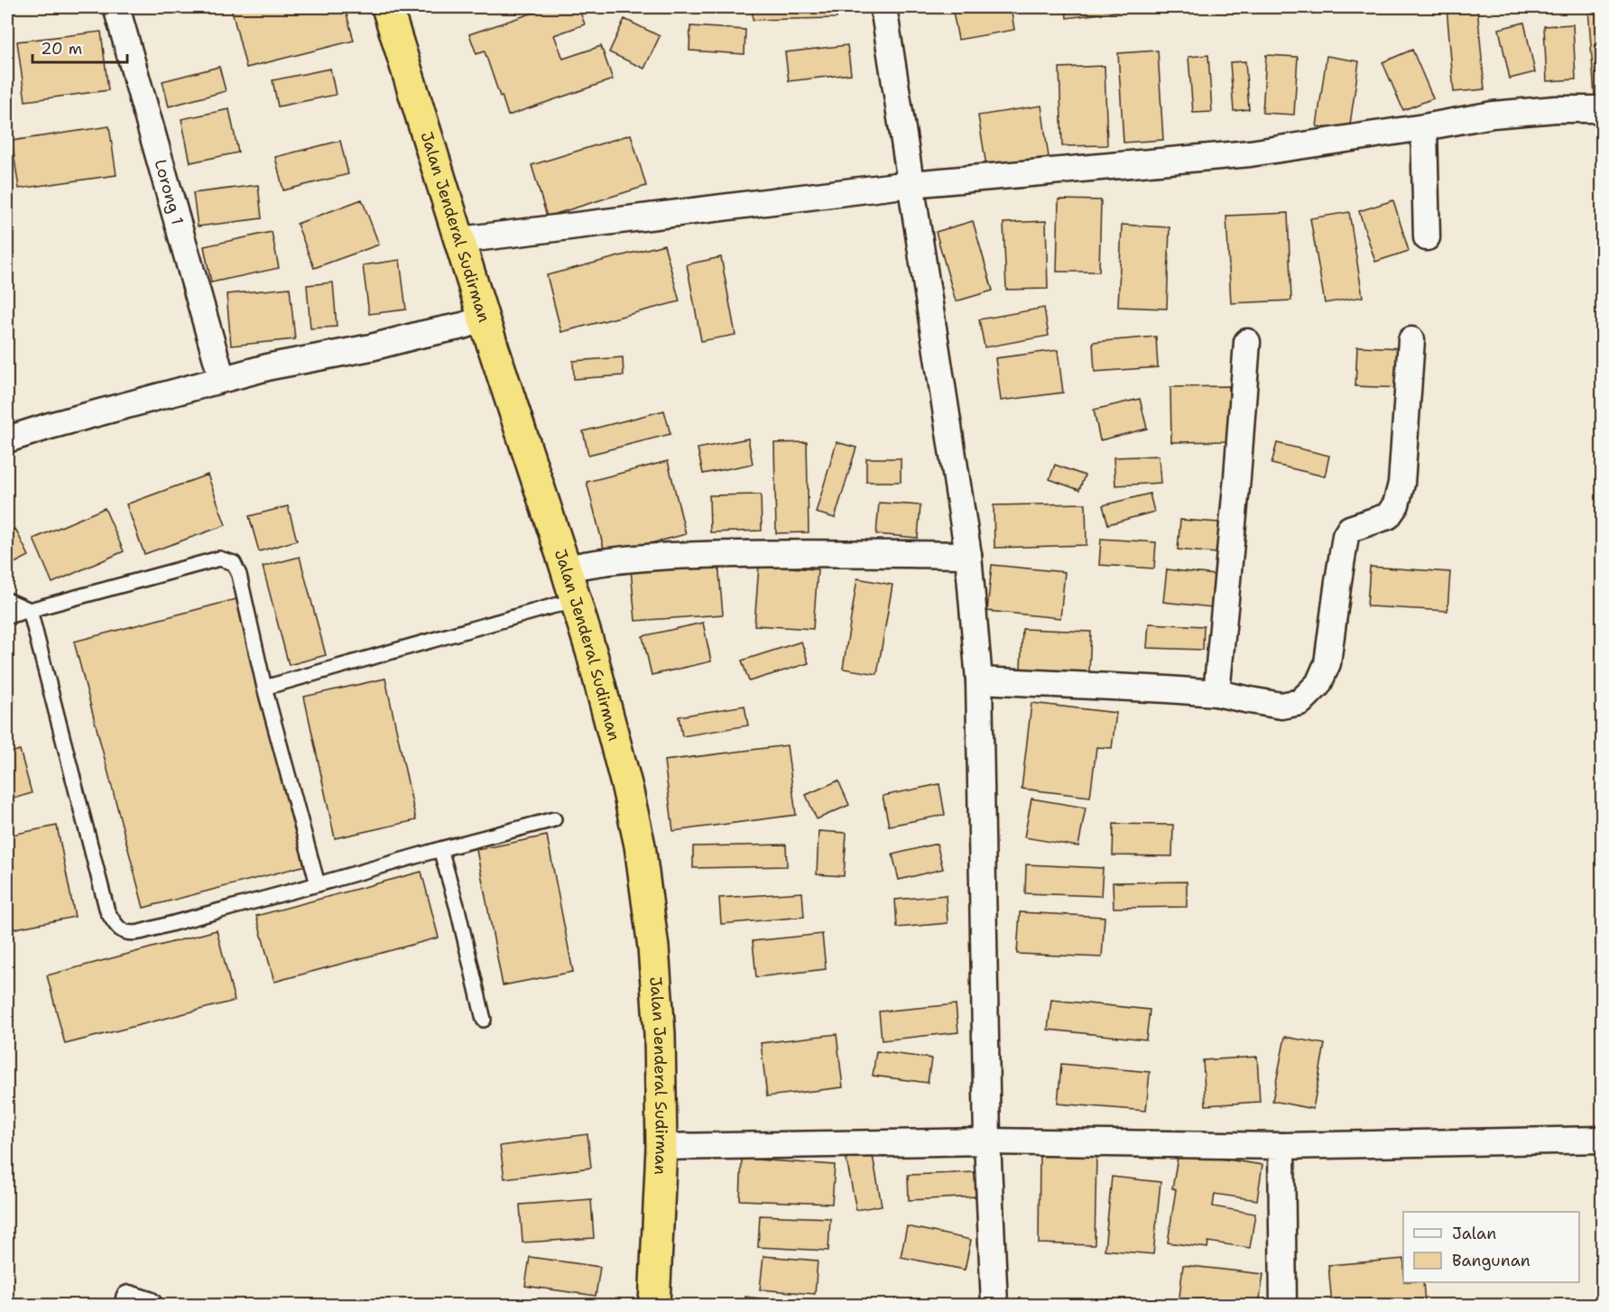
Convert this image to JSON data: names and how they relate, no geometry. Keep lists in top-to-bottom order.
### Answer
{
  "streets": {
    "highway": ["Jalan Jenderal Sudirman"],
    "street": ["Lorong 1"]
  },
  "legend": ["Jalan", "Bangunan"],
  "scale_bar": "20 m"
}
